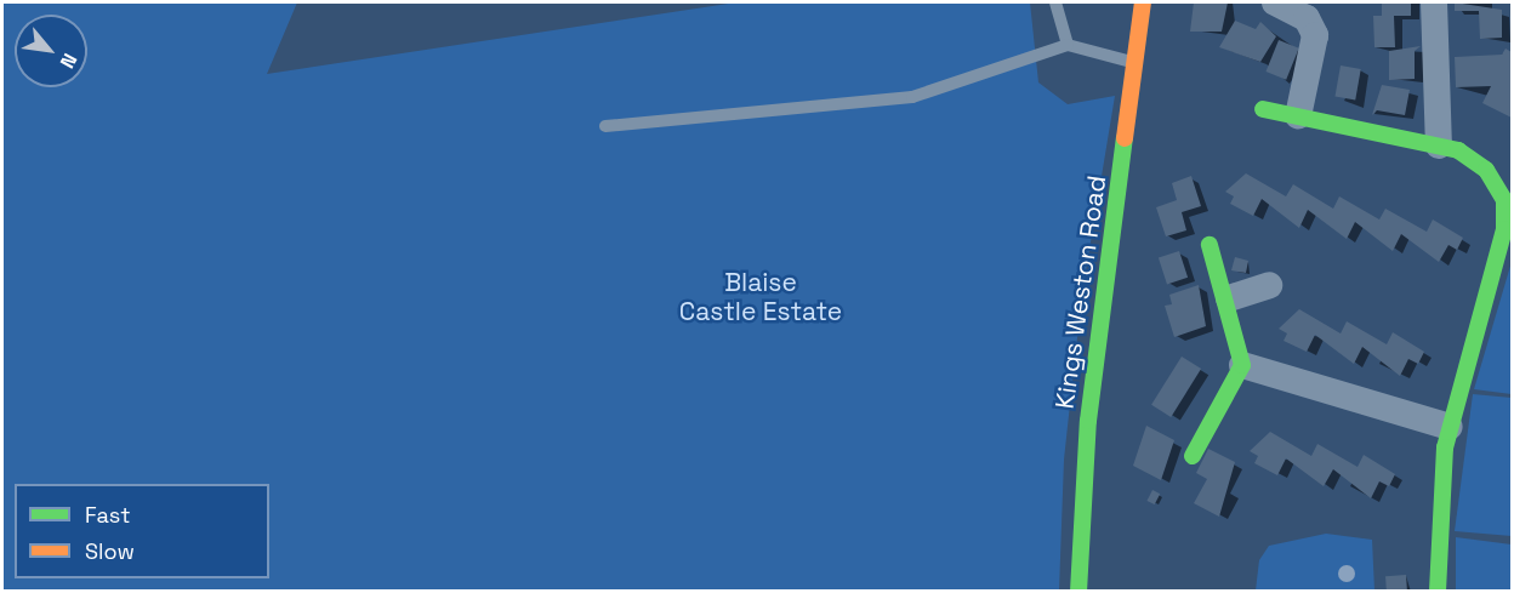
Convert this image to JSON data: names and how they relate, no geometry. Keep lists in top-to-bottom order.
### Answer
{
  "streets": {
    "street": ["Kings Weston Road"]
  },
  "parks": ["Blaise Castle Estate"],
  "legend": ["Fast", "Slow"],
  "north": "bottom right"
}
